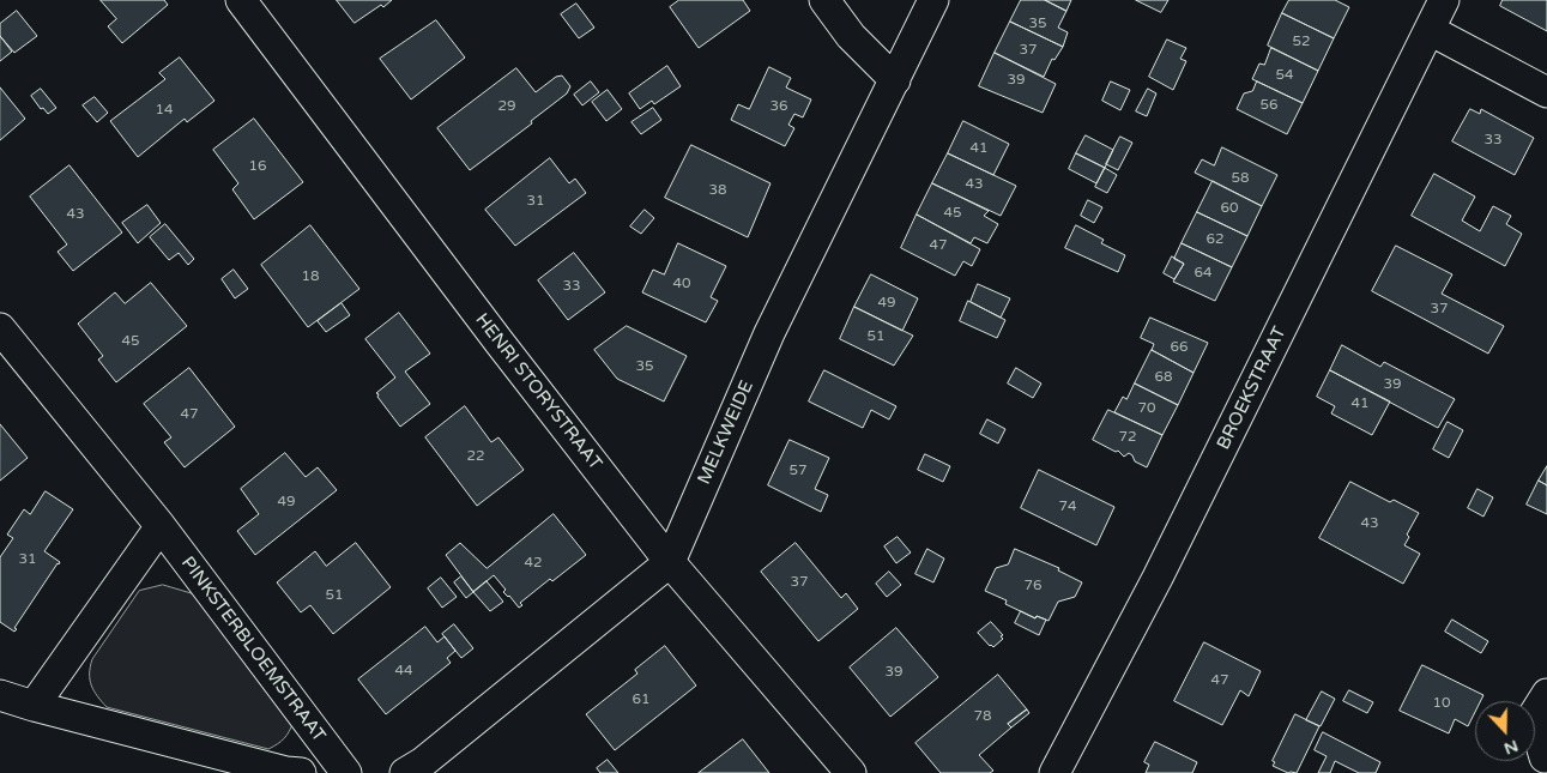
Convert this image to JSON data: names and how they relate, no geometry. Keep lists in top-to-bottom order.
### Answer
{
  "streets": {
    "street": [
      "BROEKSTRAAT",
      "HENRI STORYSTRAAT",
      "MELKWEIDE",
      "PINKSTERBLOEMSTRAAT"
    ]
  },
  "crossings": [
    ["HENRI STORYSTRAAT", "MELKWEIDE"]
  ],
  "house_numbers": [
    "35",
    "52",
    "37",
    "54",
    "39",
    "56",
    "29",
    "36",
    "14",
    "33",
    "41",
    "16",
    "58",
    "43",
    "38",
    "31",
    "60",
    "45",
    "43",
    "62",
    "47",
    "64",
    "18",
    "40",
    "33",
    "49",
    "37",
    "51",
    "45",
    "66",
    "35",
    "68",
    "39",
    "41",
    "70",
    "47",
    "72",
    "22",
    "57",
    "49",
    "74",
    "43",
    "31",
    "42",
    "37",
    "76",
    "51",
    "44",
    "39",
    "47",
    "61",
    "10",
    "78"
  ],
  "north": "bottom"
}
